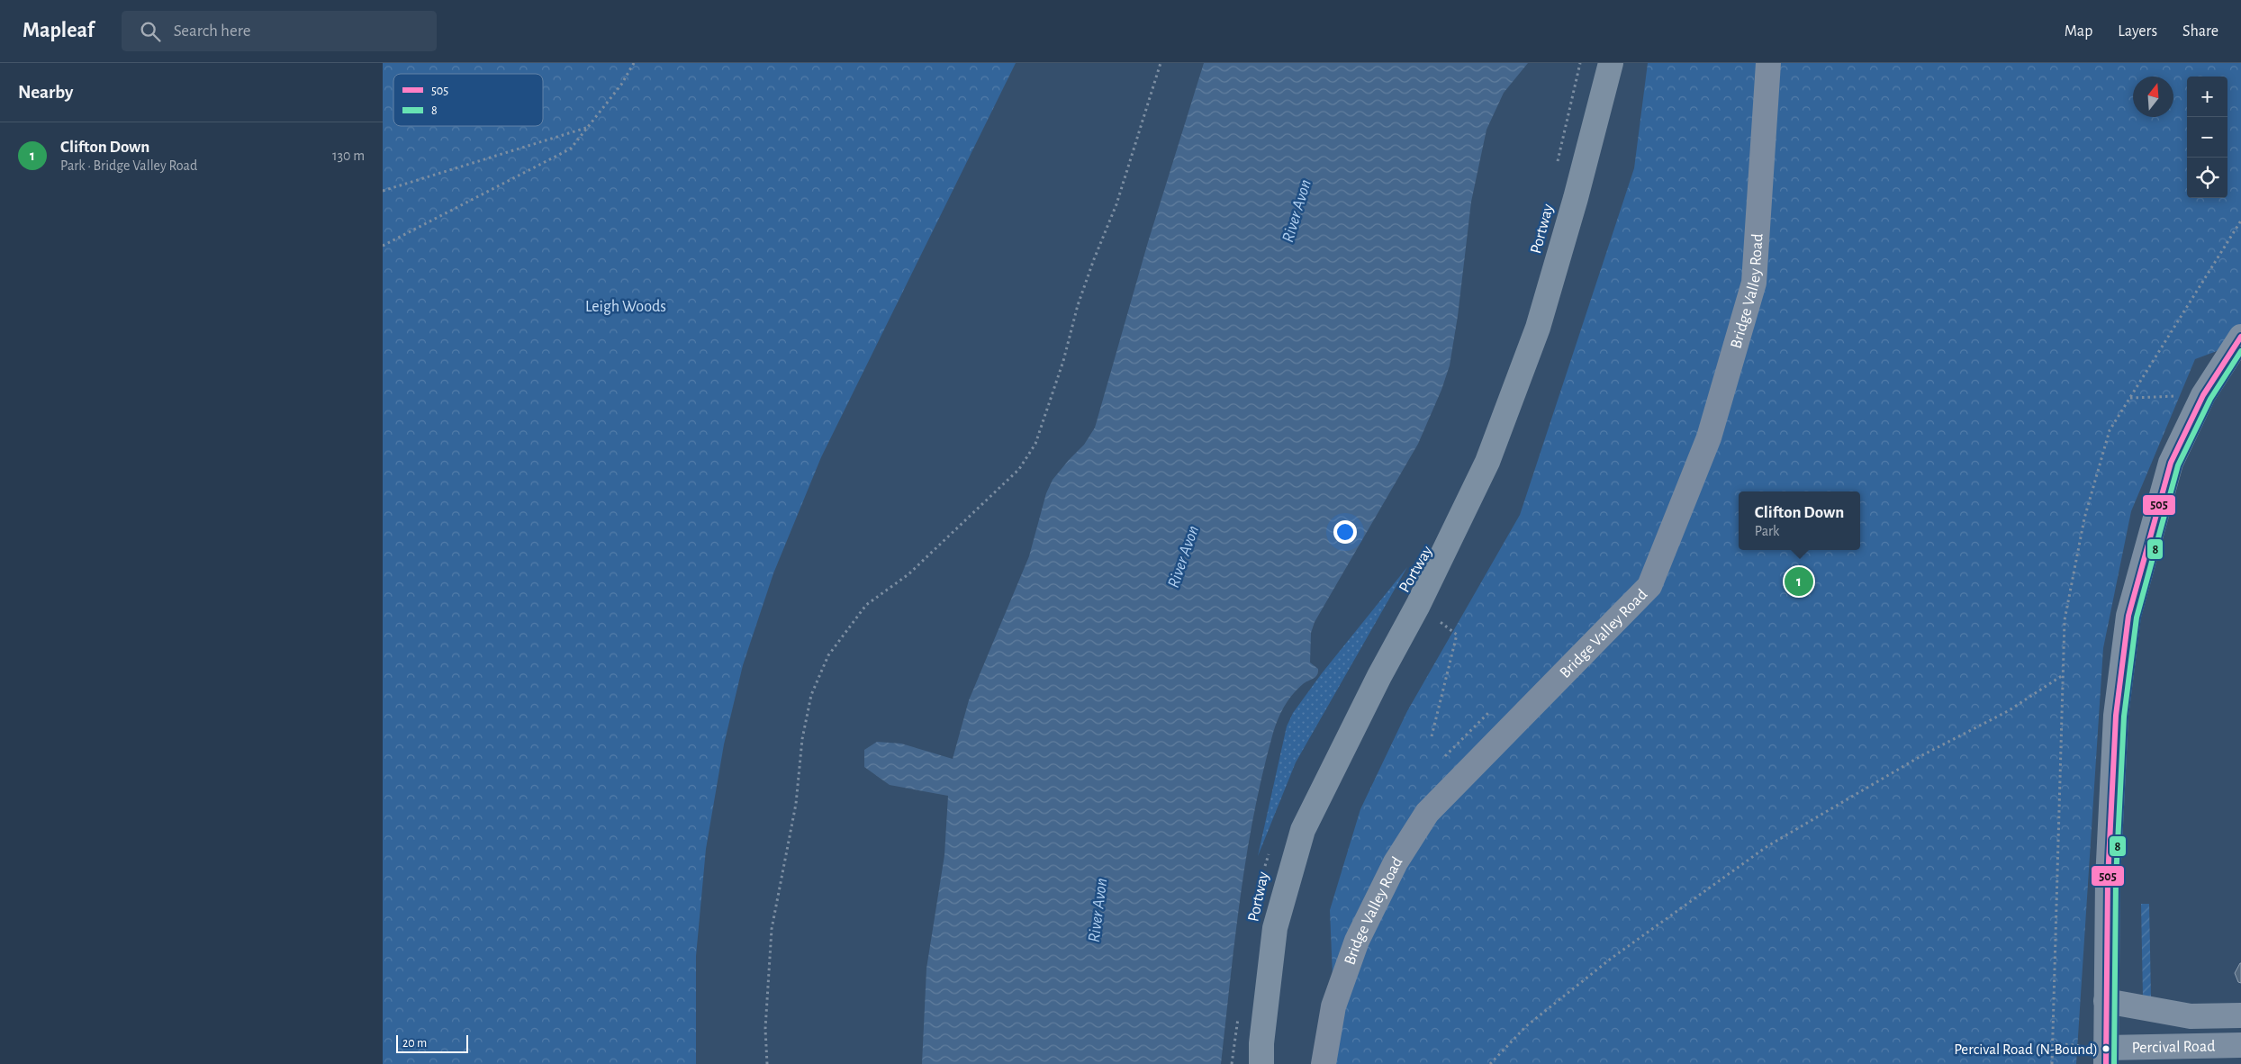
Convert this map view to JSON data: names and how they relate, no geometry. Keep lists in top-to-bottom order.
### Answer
{
  "streets": {
    "highway": ["Portway"],
    "main road": ["Bridge Valley Road"],
    "street": ["Percival Road"]
  },
  "water": ["River Avon"],
  "parks": ["Leigh Woods"],
  "places": ["Percival Road (N-Bound)"],
  "lines": ["transit line 505", "transit line 8"],
  "legend": ["505", "8"],
  "scale_bar": "20 m",
  "north": "top",
  "page": {
    "header": "Mapleaf",
    "search": "Search here",
    "nav": ["Map", "Layers", "Share"],
    "heading": "Nearby",
    "map_buttons": ["+", "−"],
    "list": [
      {
        "mark": "1",
        "name": "Clifton Down",
        "note": "Park · Bridge Valley Road",
        "value": "130 m"
      }
    ],
    "popup": ["Clifton Down", "Park"],
    "pins": "1",
    "scale": "20 m"
  }
}
